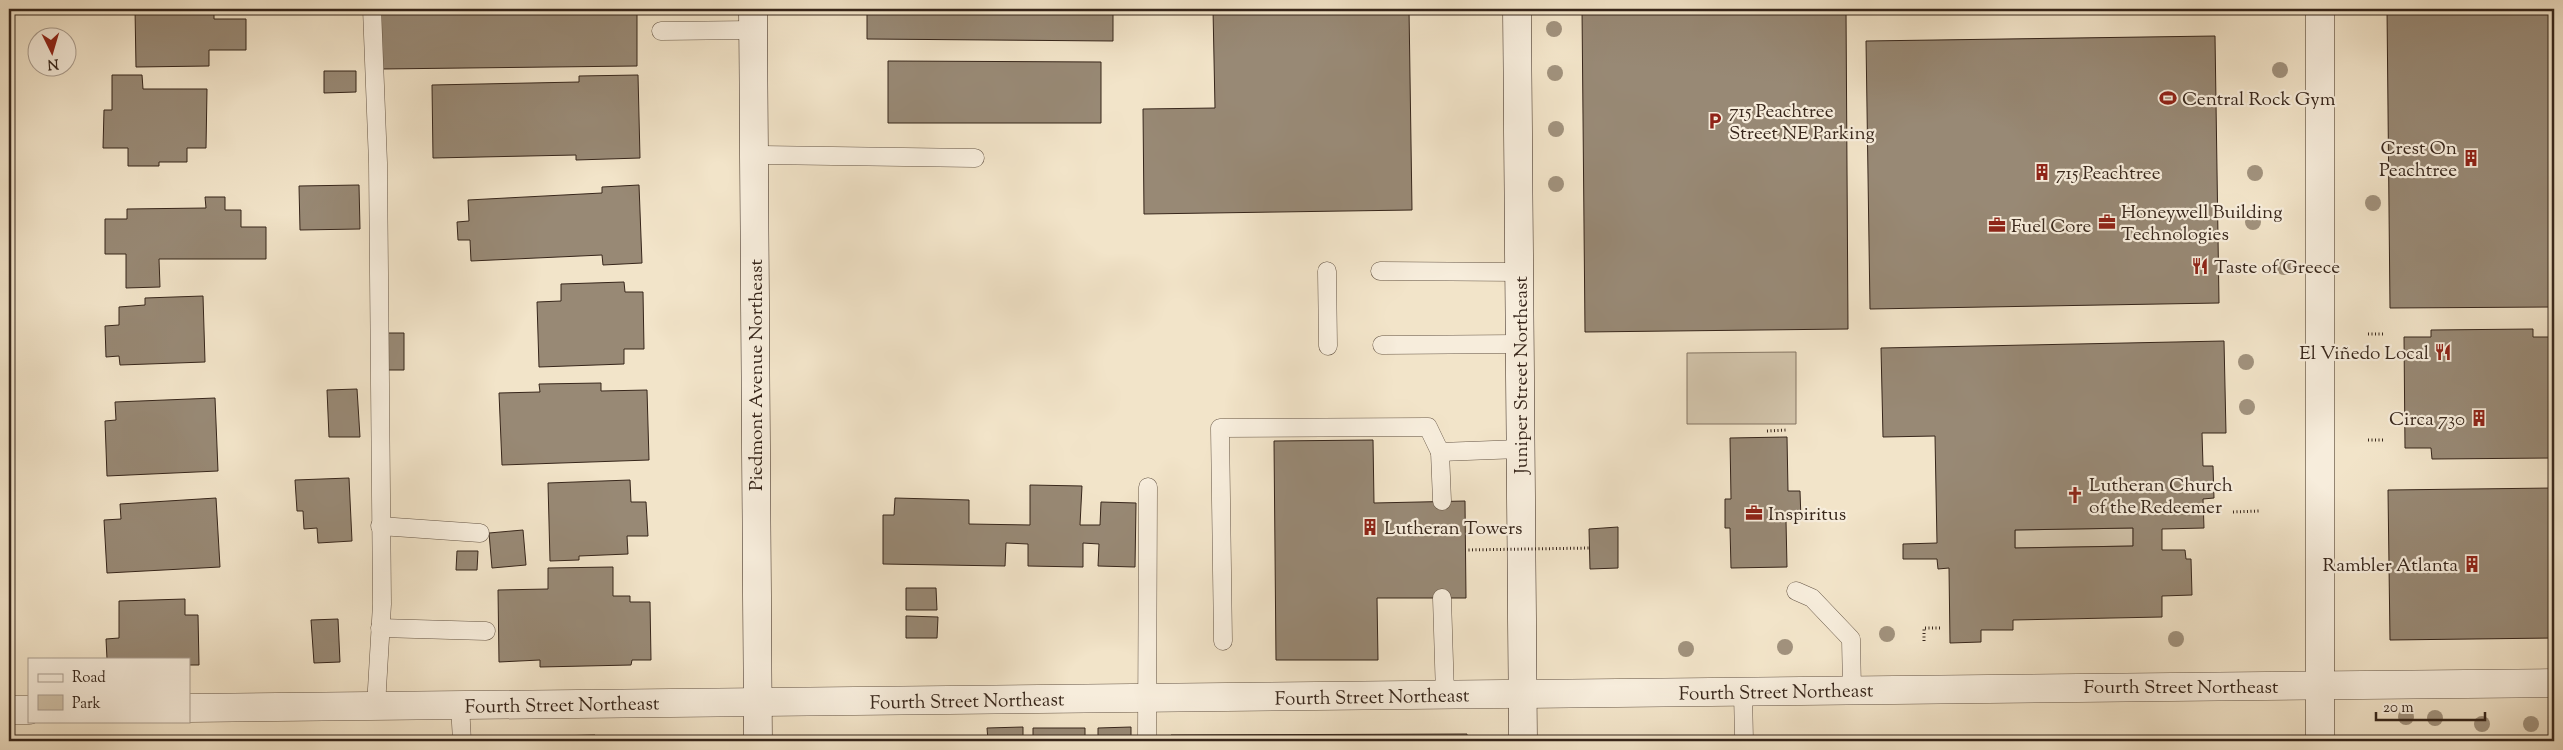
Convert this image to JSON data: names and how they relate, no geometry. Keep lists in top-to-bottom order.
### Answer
{
  "streets": {
    "street": ["Piedmont Avenue Northeast", "Juniper Street Northeast", "Fourth Street Northeast"]
  },
  "crossings": [
    ["Piedmont Avenue Northeast", "Fourth Street Northeast"],
    ["Juniper Street Northeast", "Fourth Street Northeast"]
  ],
  "places": {
    "sports": ["Central Rock Gym"],
    "parking": ["715 Peachtree Street NE Parking"],
    "building": [
      "Crest On Peachtree",
      "715 Peachtree",
      "Circa 730",
      "Lutheran Towers",
      "Rambler Atlanta"
    ],
    "office": ["Honeywell Building Technologies", "Fuel Core", "Inspiritus"],
    "restaurant": ["Taste of Greece", "El Viñedo Local"],
    "church": ["Lutheran Church of the Redeemer"]
  },
  "legend": ["Road", "Park"],
  "scale_bar": "20 m",
  "north": "bottom"
}
